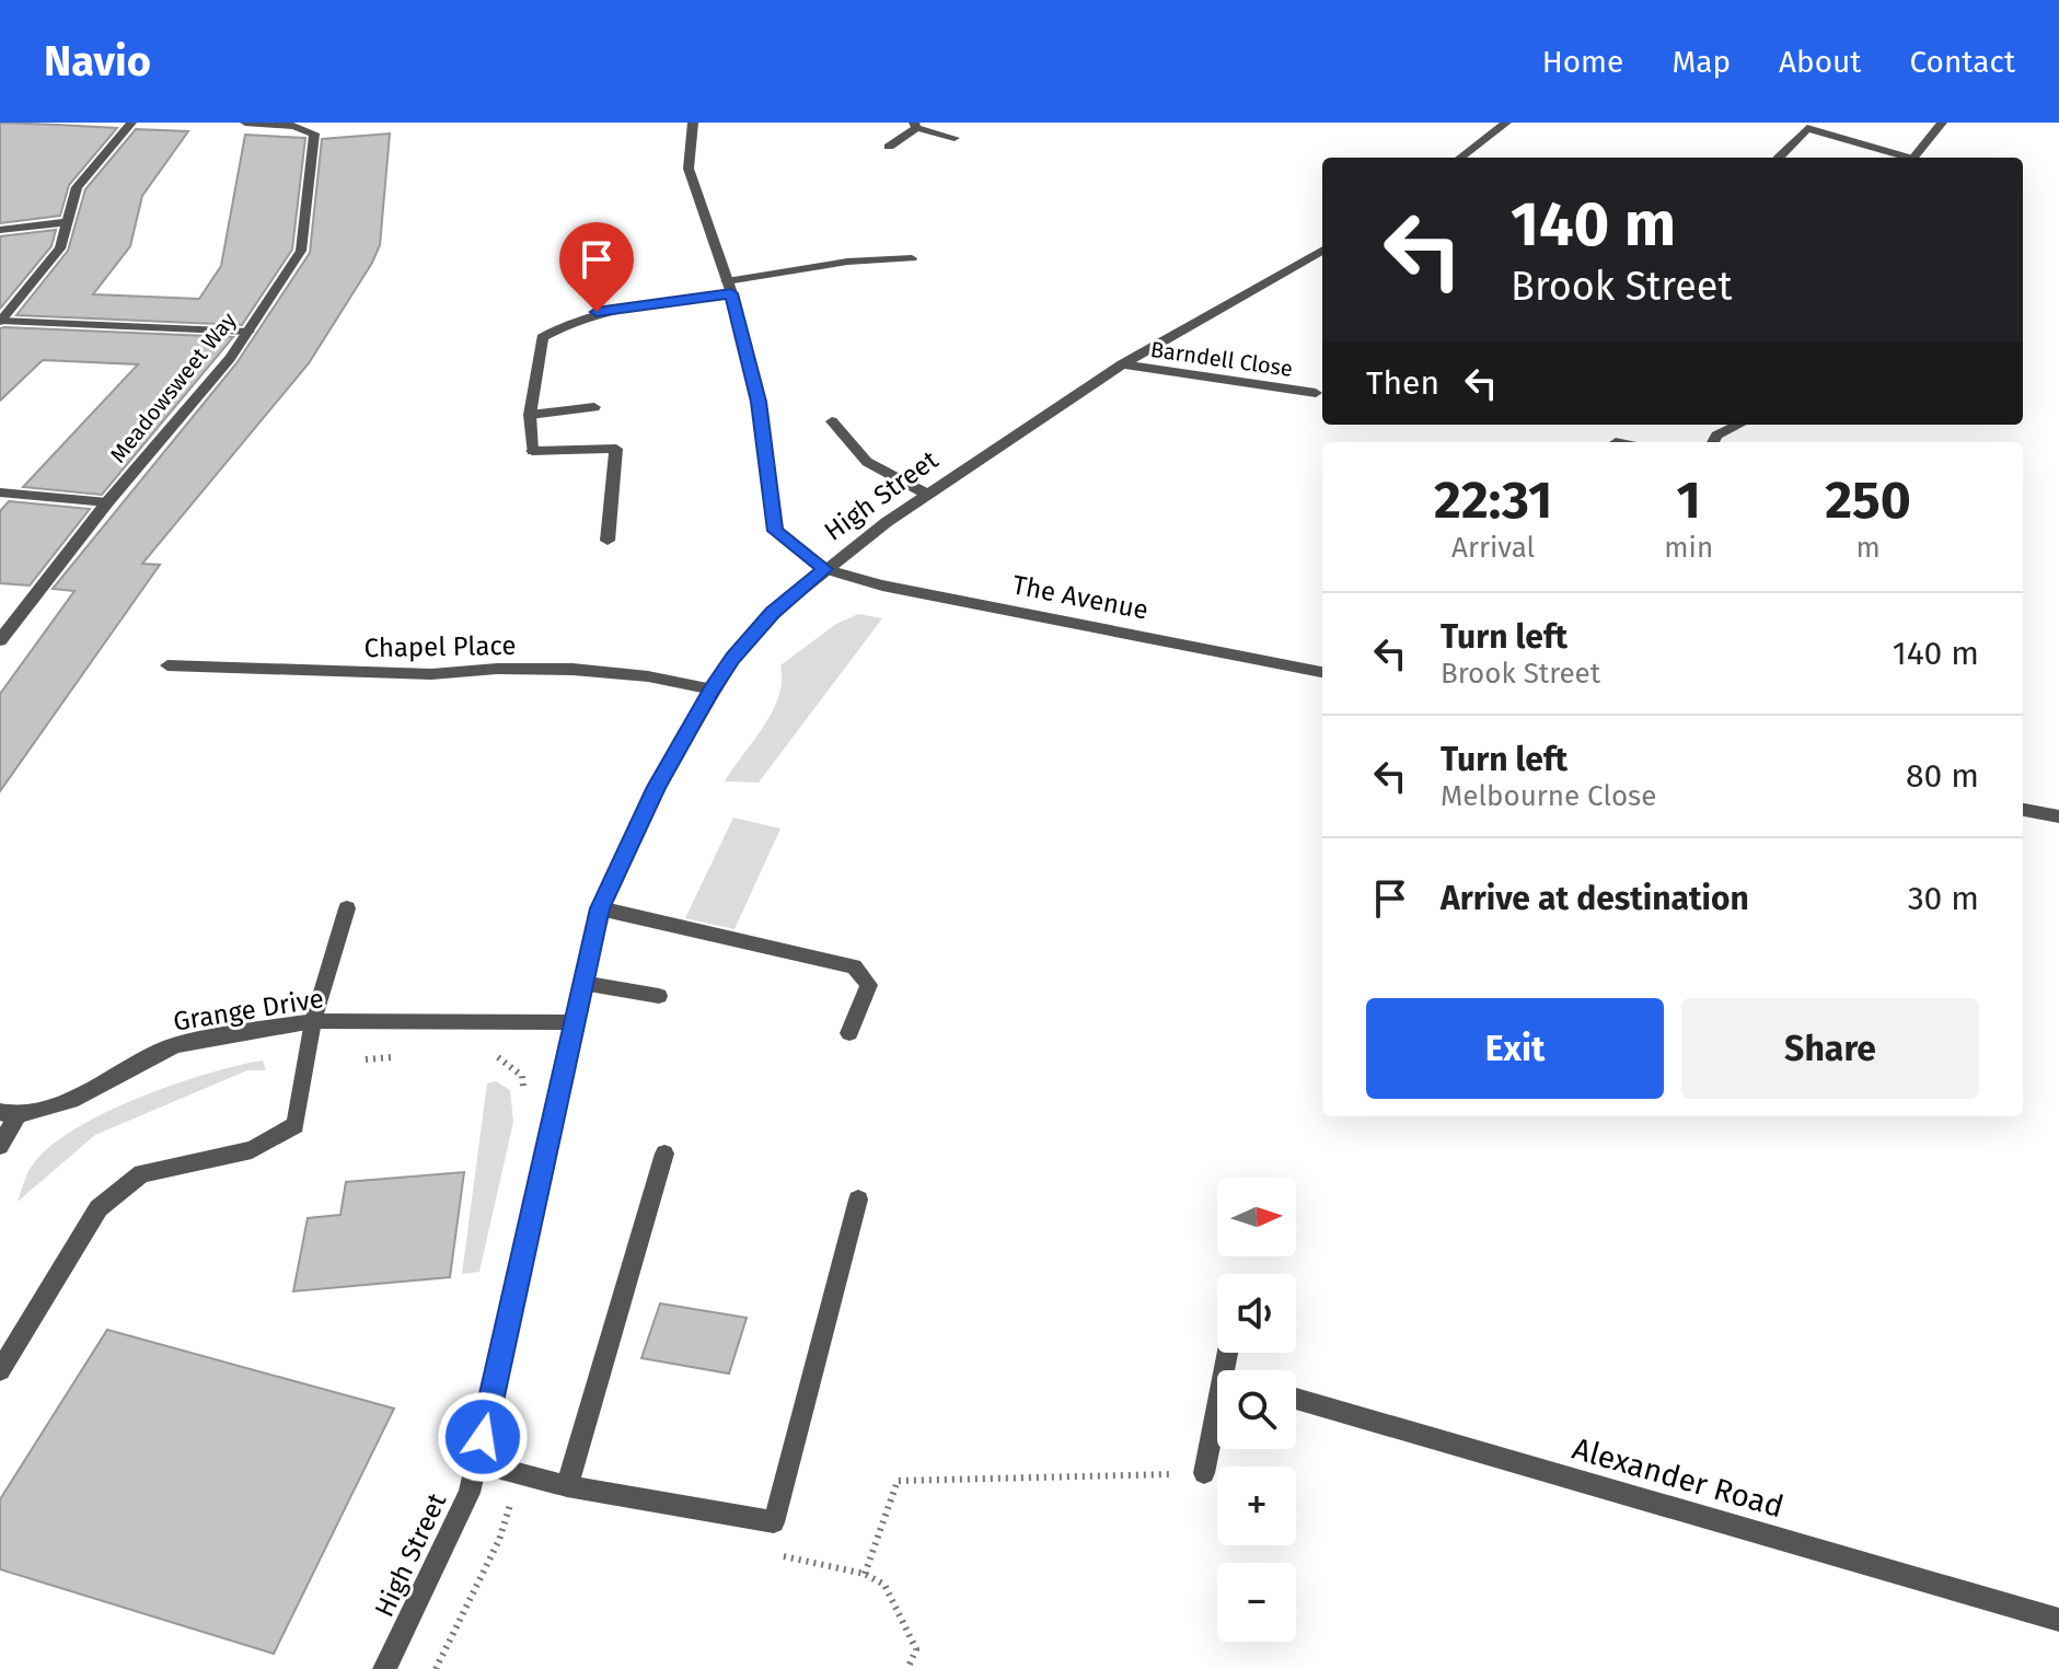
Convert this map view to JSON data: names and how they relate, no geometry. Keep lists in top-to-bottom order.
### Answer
{
  "streets": {
    "street": [
      "Barndell Close",
      "Meadowsweet Way",
      "High Street",
      "The Avenue",
      "Chapel Place",
      "Grange Drive",
      "Alexander Road"
    ]
  },
  "crossings": [
    ["Barndell Close", "High Street"],
    ["High Street", "The Avenue"],
    ["High Street", "Chapel Place"],
    ["High Street", "Grange Drive"]
  ],
  "north": "right",
  "page": {
    "header": "Navio",
    "nav": [
      "Home",
      "Map",
      "About",
      "Contact"
    ],
    "turn": ["140 m", "Brook Street"],
    "then": "Then",
    "eta": [
      "22:31",
      "Arrival",
      "1",
      "min",
      "250",
      "m"
    ],
    "list": [
      {
        "name": "Turn left",
        "note": "Brook Street",
        "value": "140 m"
      },
      {
        "name": "Turn left",
        "note": "Melbourne Close",
        "value": "80 m"
      },
      {
        "name": "Arrive at destination",
        "value": "30 m"
      }
    ],
    "buttons": ["Exit", "Share"],
    "map_buttons": ["+", "−"]
  }
}
